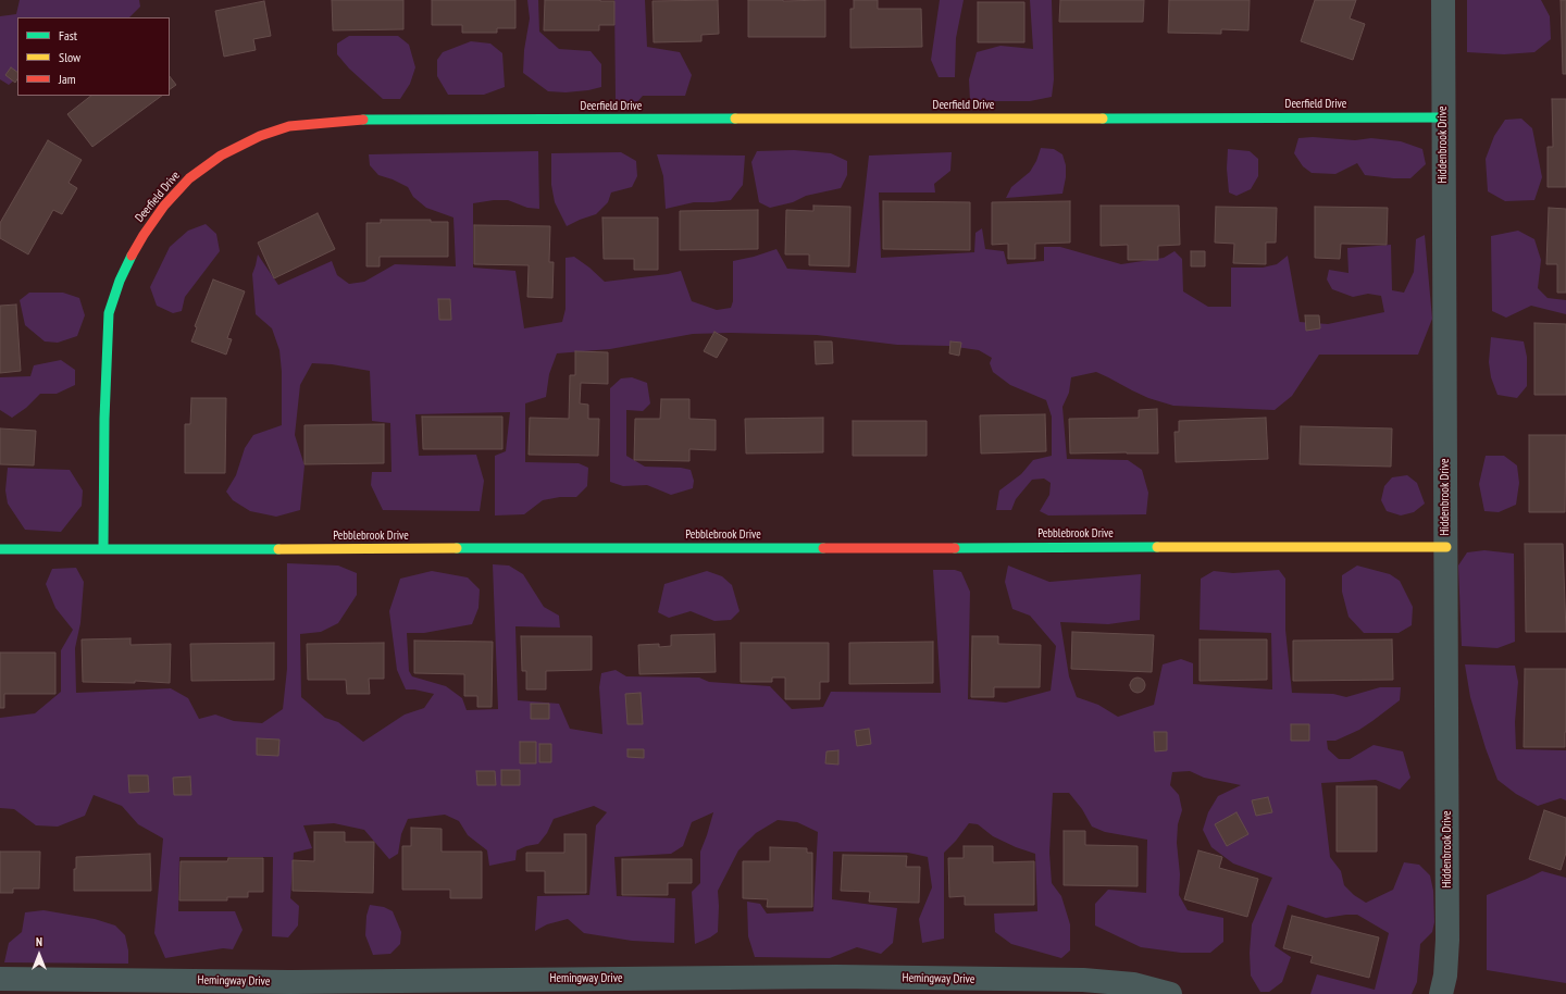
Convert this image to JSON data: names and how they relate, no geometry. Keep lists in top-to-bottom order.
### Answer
{
  "streets": {
    "street": [
      "Deerfield Drive",
      "Hiddenbrook Drive",
      "Pebblebrook Drive",
      "Hemingway Drive"
    ]
  },
  "crossings": [
    ["Deerfield Drive", "Hiddenbrook Drive"],
    ["Deerfield Drive", "Pebblebrook Drive"],
    ["Hiddenbrook Drive", "Pebblebrook Drive"]
  ],
  "legend": ["Fast", "Slow", "Jam"],
  "north": "top"
}
